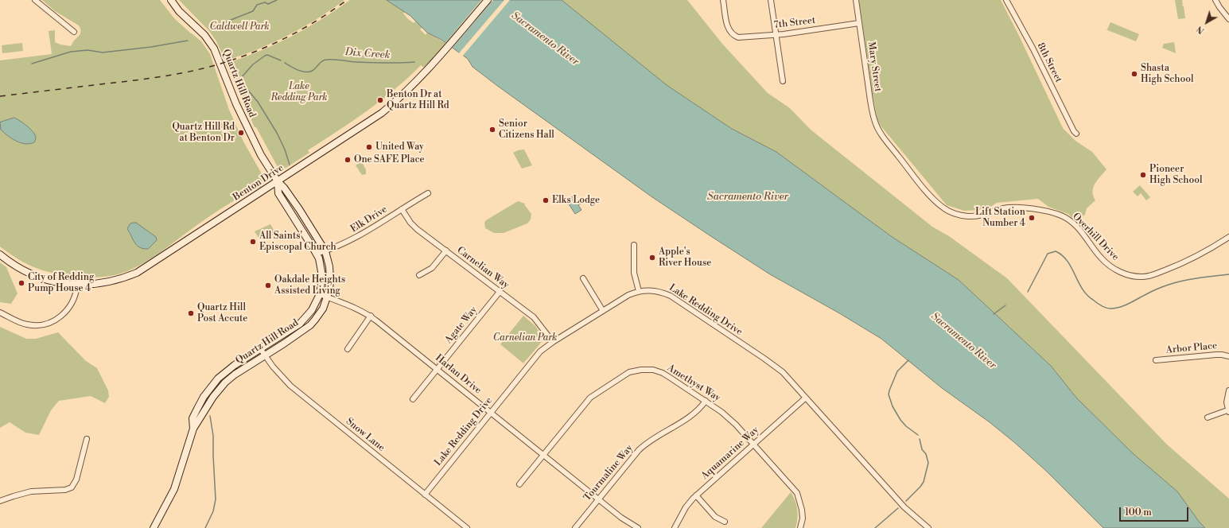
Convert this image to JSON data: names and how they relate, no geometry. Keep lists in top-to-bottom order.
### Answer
{
  "streets": {
    "main road": ["Quartz Hill Road", "Benton Drive"],
    "street": [
      "7th Street",
      "8th Street",
      "Mary Street",
      "Elk Drive",
      "Overhill Drive",
      "Carnelian Way",
      "Lake Redding Drive",
      "Agate Way",
      "Arbor Place",
      "Harlan Drive",
      "Amethyst Way",
      "Snow Lane",
      "Aquamarine Way",
      "Tourmaline Way"
    ]
  },
  "crossings": [
    ["7th Street", "Mary Street"],
    ["Mary Street", "Overhill Drive"],
    ["Quartz Hill Road", "Benton Drive"],
    ["Quartz Hill Road", "Elk Drive"],
    ["Quartz Hill Road", "Harlan Drive"],
    ["Quartz Hill Road", "Snow Lane"],
    ["Elk Drive", "Carnelian Way"],
    ["Carnelian Way", "Lake Redding Drive"],
    ["Carnelian Way", "Agate Way"],
    ["Lake Redding Drive", "Harlan Drive"],
    ["Lake Redding Drive", "Snow Lane"],
    ["Lake Redding Drive", "Aquamarine Way"],
    ["Agate Way", "Harlan Drive"],
    ["Harlan Drive", "Amethyst Way"],
    ["Harlan Drive", "Tourmaline Way"],
    ["Amethyst Way", "Aquamarine Way"],
    ["Amethyst Way", "Tourmaline Way"]
  ],
  "water": ["Sacramento River", "Dix Creek"],
  "parks": ["Caldwell Park", "Lake Redding Park", "Carnelian Park"],
  "places": [
    "Shasta High School",
    "Benton Dr at Quartz Hill Rd",
    "Senior Citizens Hall",
    "Quartz Hill Rd at Benton Dr",
    "United Way",
    "One SAFE Place",
    "Pioneer High School",
    "Elks Lodge",
    "Lift Station Number 4",
    "All Saints' Episcopal Church",
    "Apple's River House",
    "City of Redding Pump House 4",
    "Oakdale Heights Assisted Living",
    "Quartz Hill Post Accute"
  ],
  "scale_bar": "100 m",
  "north": "bottom left"
}
